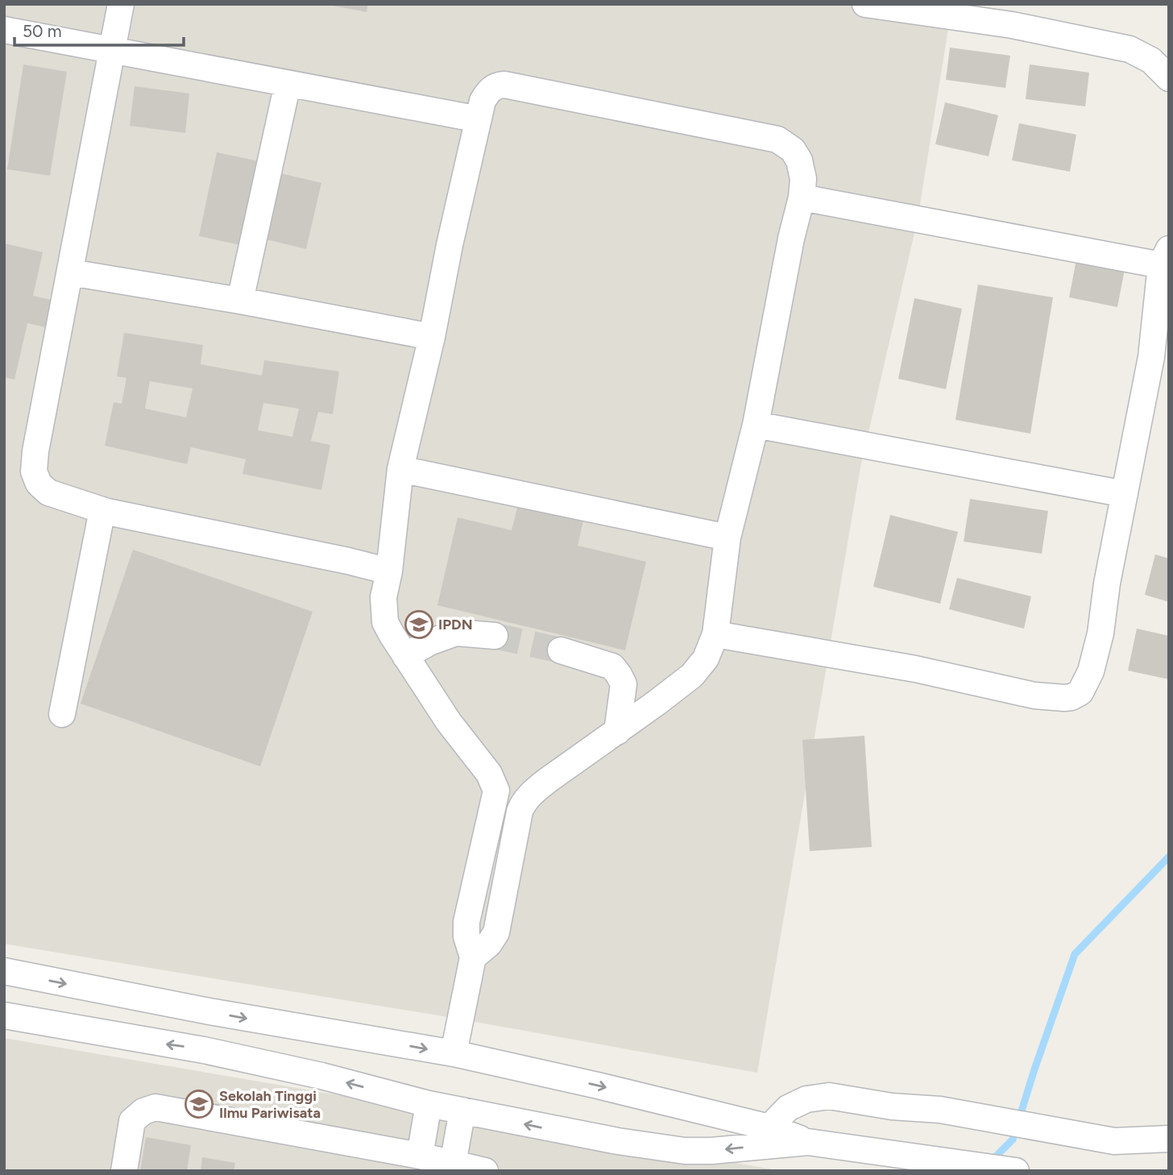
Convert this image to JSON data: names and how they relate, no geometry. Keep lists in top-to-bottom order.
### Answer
{
  "places": {
    "school or university": ["IPDN", "Sekolah Tinggi Ilmu Pariwisata"]
  },
  "scale_bar": "50 m"
}
